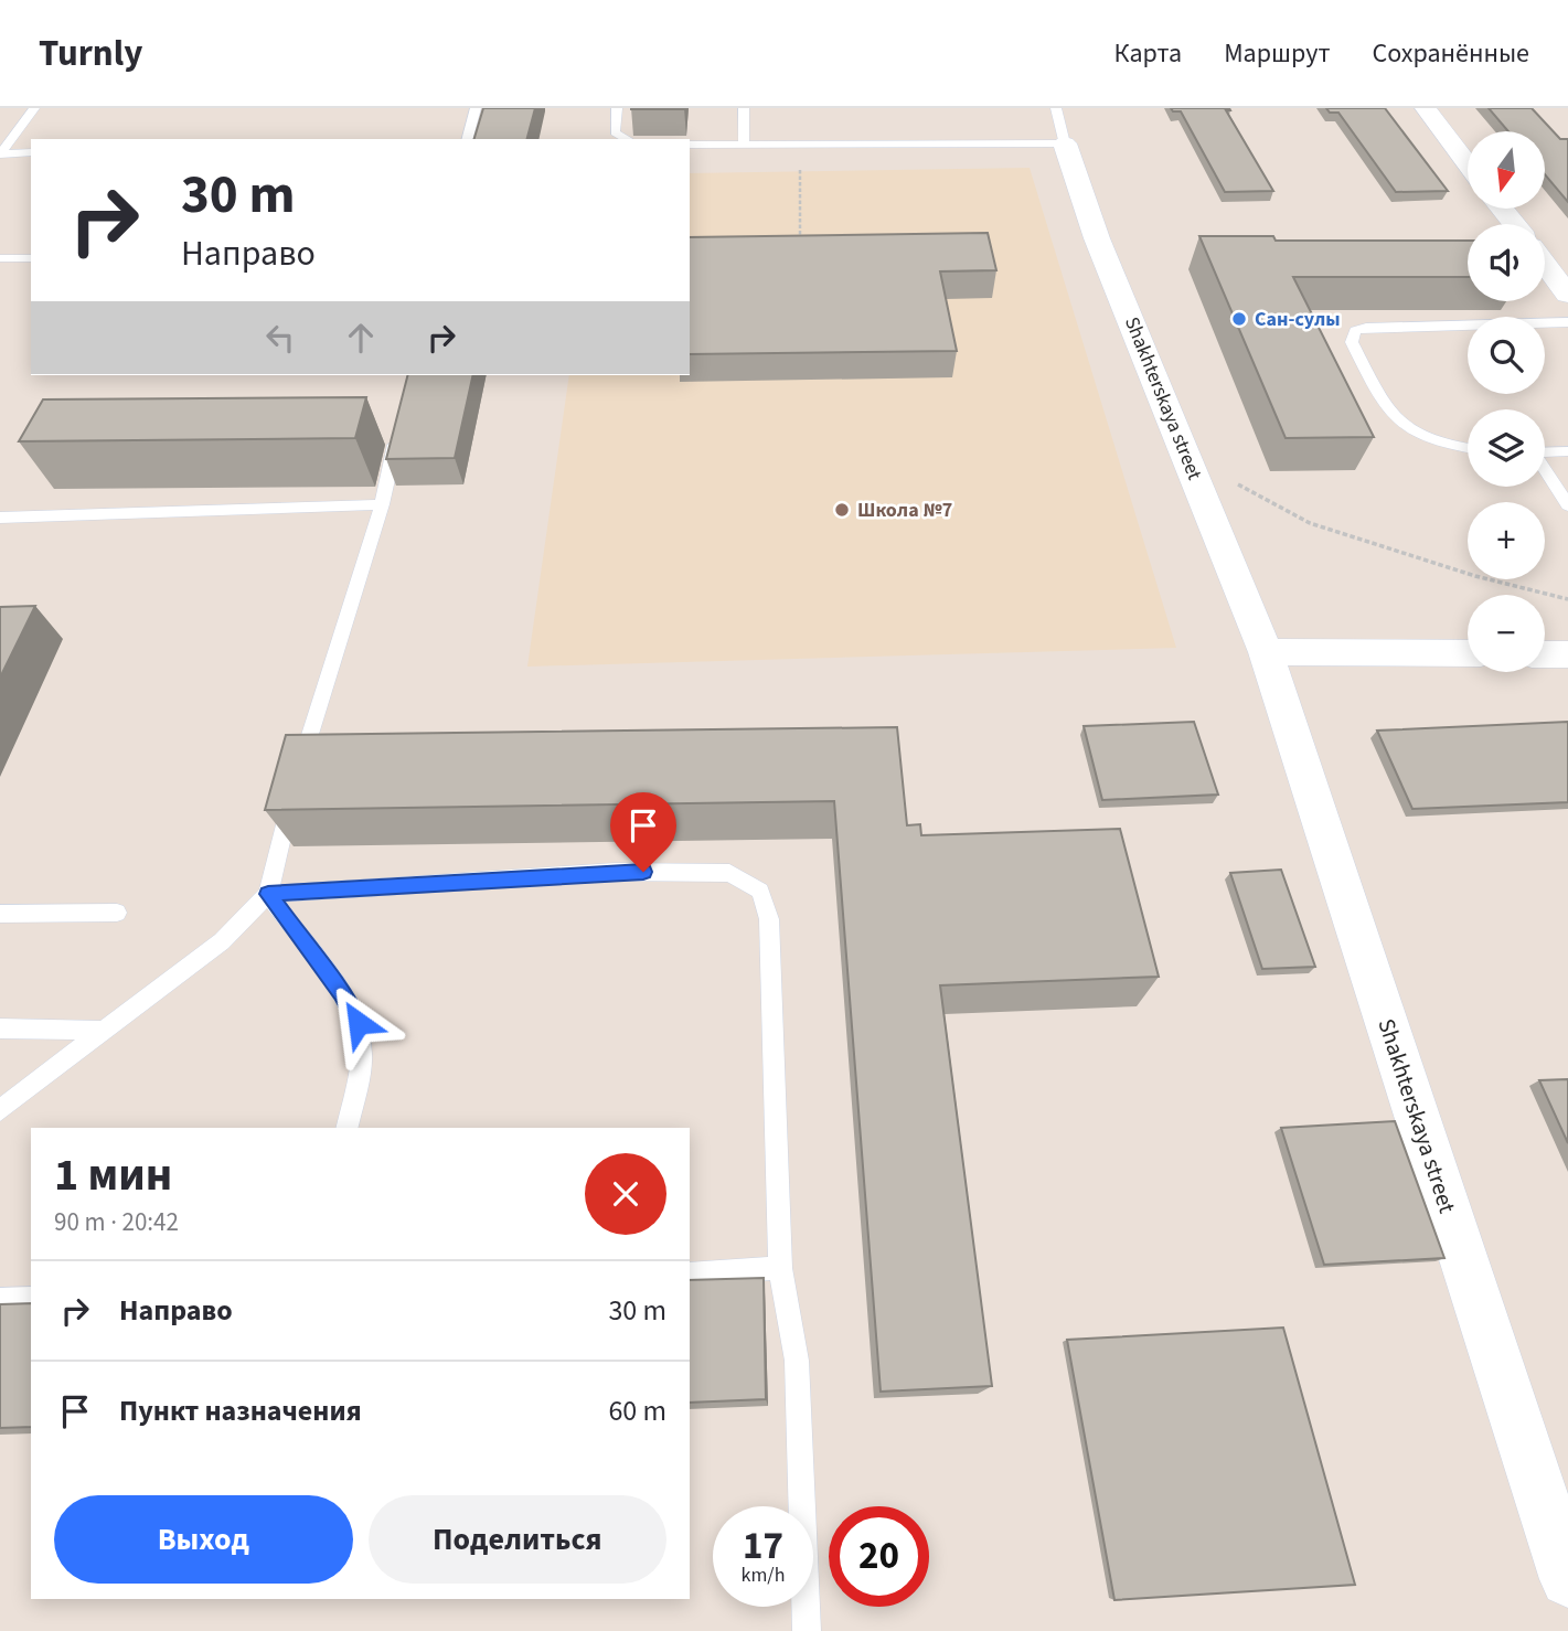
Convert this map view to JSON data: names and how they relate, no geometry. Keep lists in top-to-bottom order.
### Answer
{
  "streets": {
    "street": ["Shakhterskaya street"]
  },
  "places": ["Сан-сулы", "Школа №7"],
  "north": "bottom",
  "page": {
    "header": "Turnly",
    "nav": ["Карта", "Маршрут", "Сохранённые"],
    "map_buttons": ["+", "−"],
    "turn": ["30 m", "Направо"],
    "heading": ["1 мин", "90 m · 20:42"],
    "list": [
      {
        "name": "Направо",
        "value": "30 m"
      },
      {
        "name": "Пункт назначения",
        "value": "60 m"
      }
    ],
    "buttons": ["Выход", "Поделиться"],
    "speed": "17 km/h",
    "limit": "20"
  }
}
